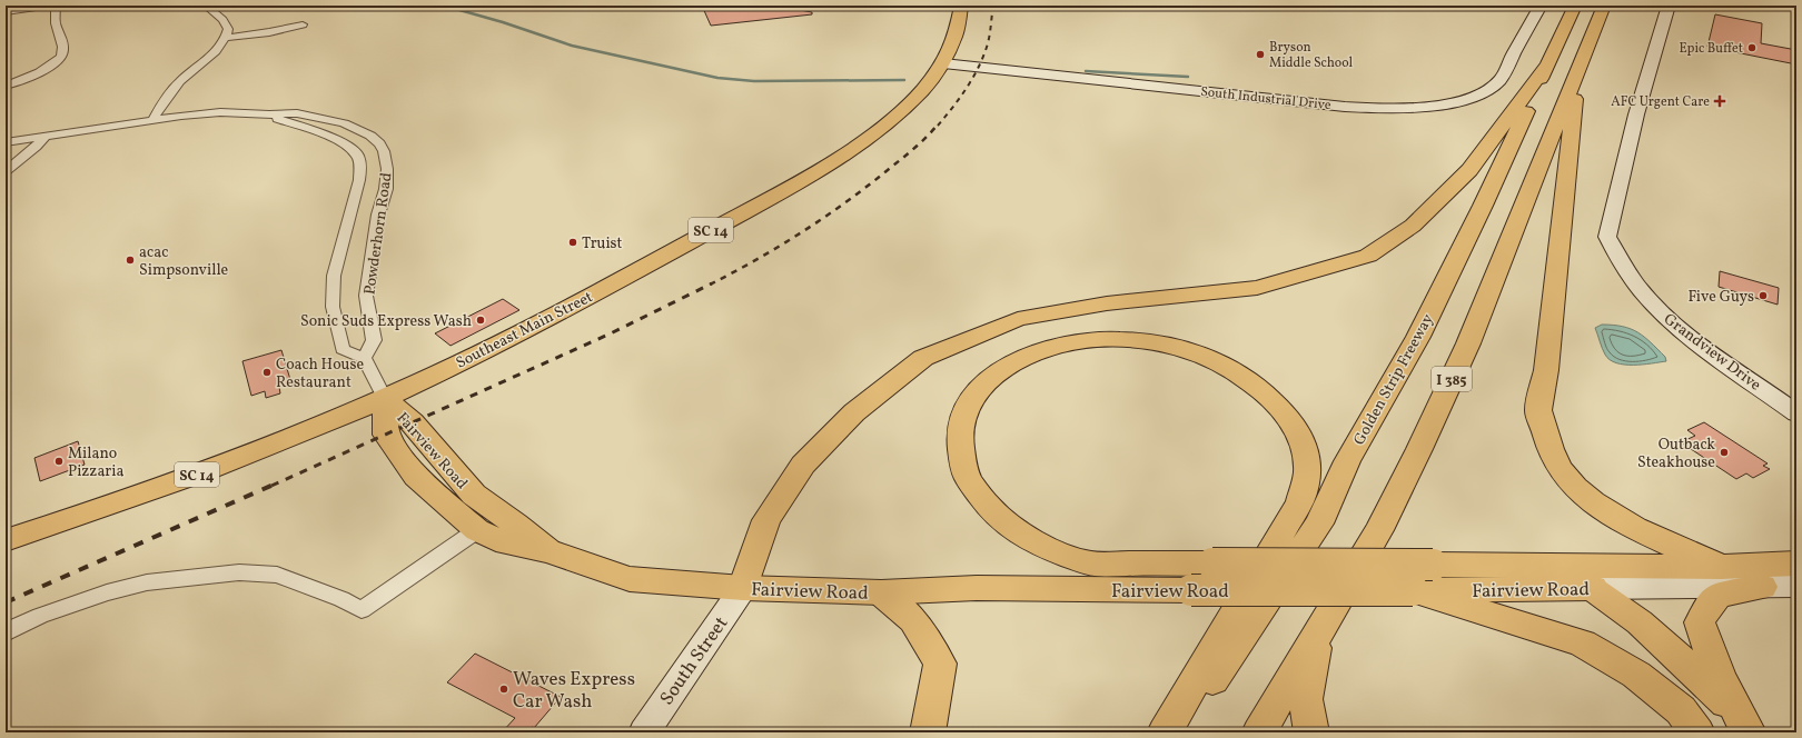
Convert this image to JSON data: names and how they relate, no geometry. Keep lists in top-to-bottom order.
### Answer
{
  "streets": {
    "main road": [
      "SC 14",
      "Southeast Main Street",
      "Golden Strip Freeway",
      "I 385",
      "Fairview Road"
    ],
    "street": [
      "South Industrial Drive",
      "Powderhorn Road",
      "Grandview Drive",
      "South Street"
    ]
  },
  "crossings": [
    ["South Industrial Drive", "Southeast Main Street"],
    ["Southeast Main Street", "Fairview Road"],
    ["Fairview Road", "South Street"]
  ],
  "places": {
    "other": [
      "Epic Buffet",
      "Bryson Middle School",
      "Truist",
      "acac Simpsonville",
      "Five Guys",
      "Sonic Suds Express Wash",
      "Coach House Restaurant",
      "Outback Steakhouse",
      "Milano Pizzaria",
      "Waves Express Car Wash"
    ],
    "health": ["AFC Urgent Care"]
  }
}
